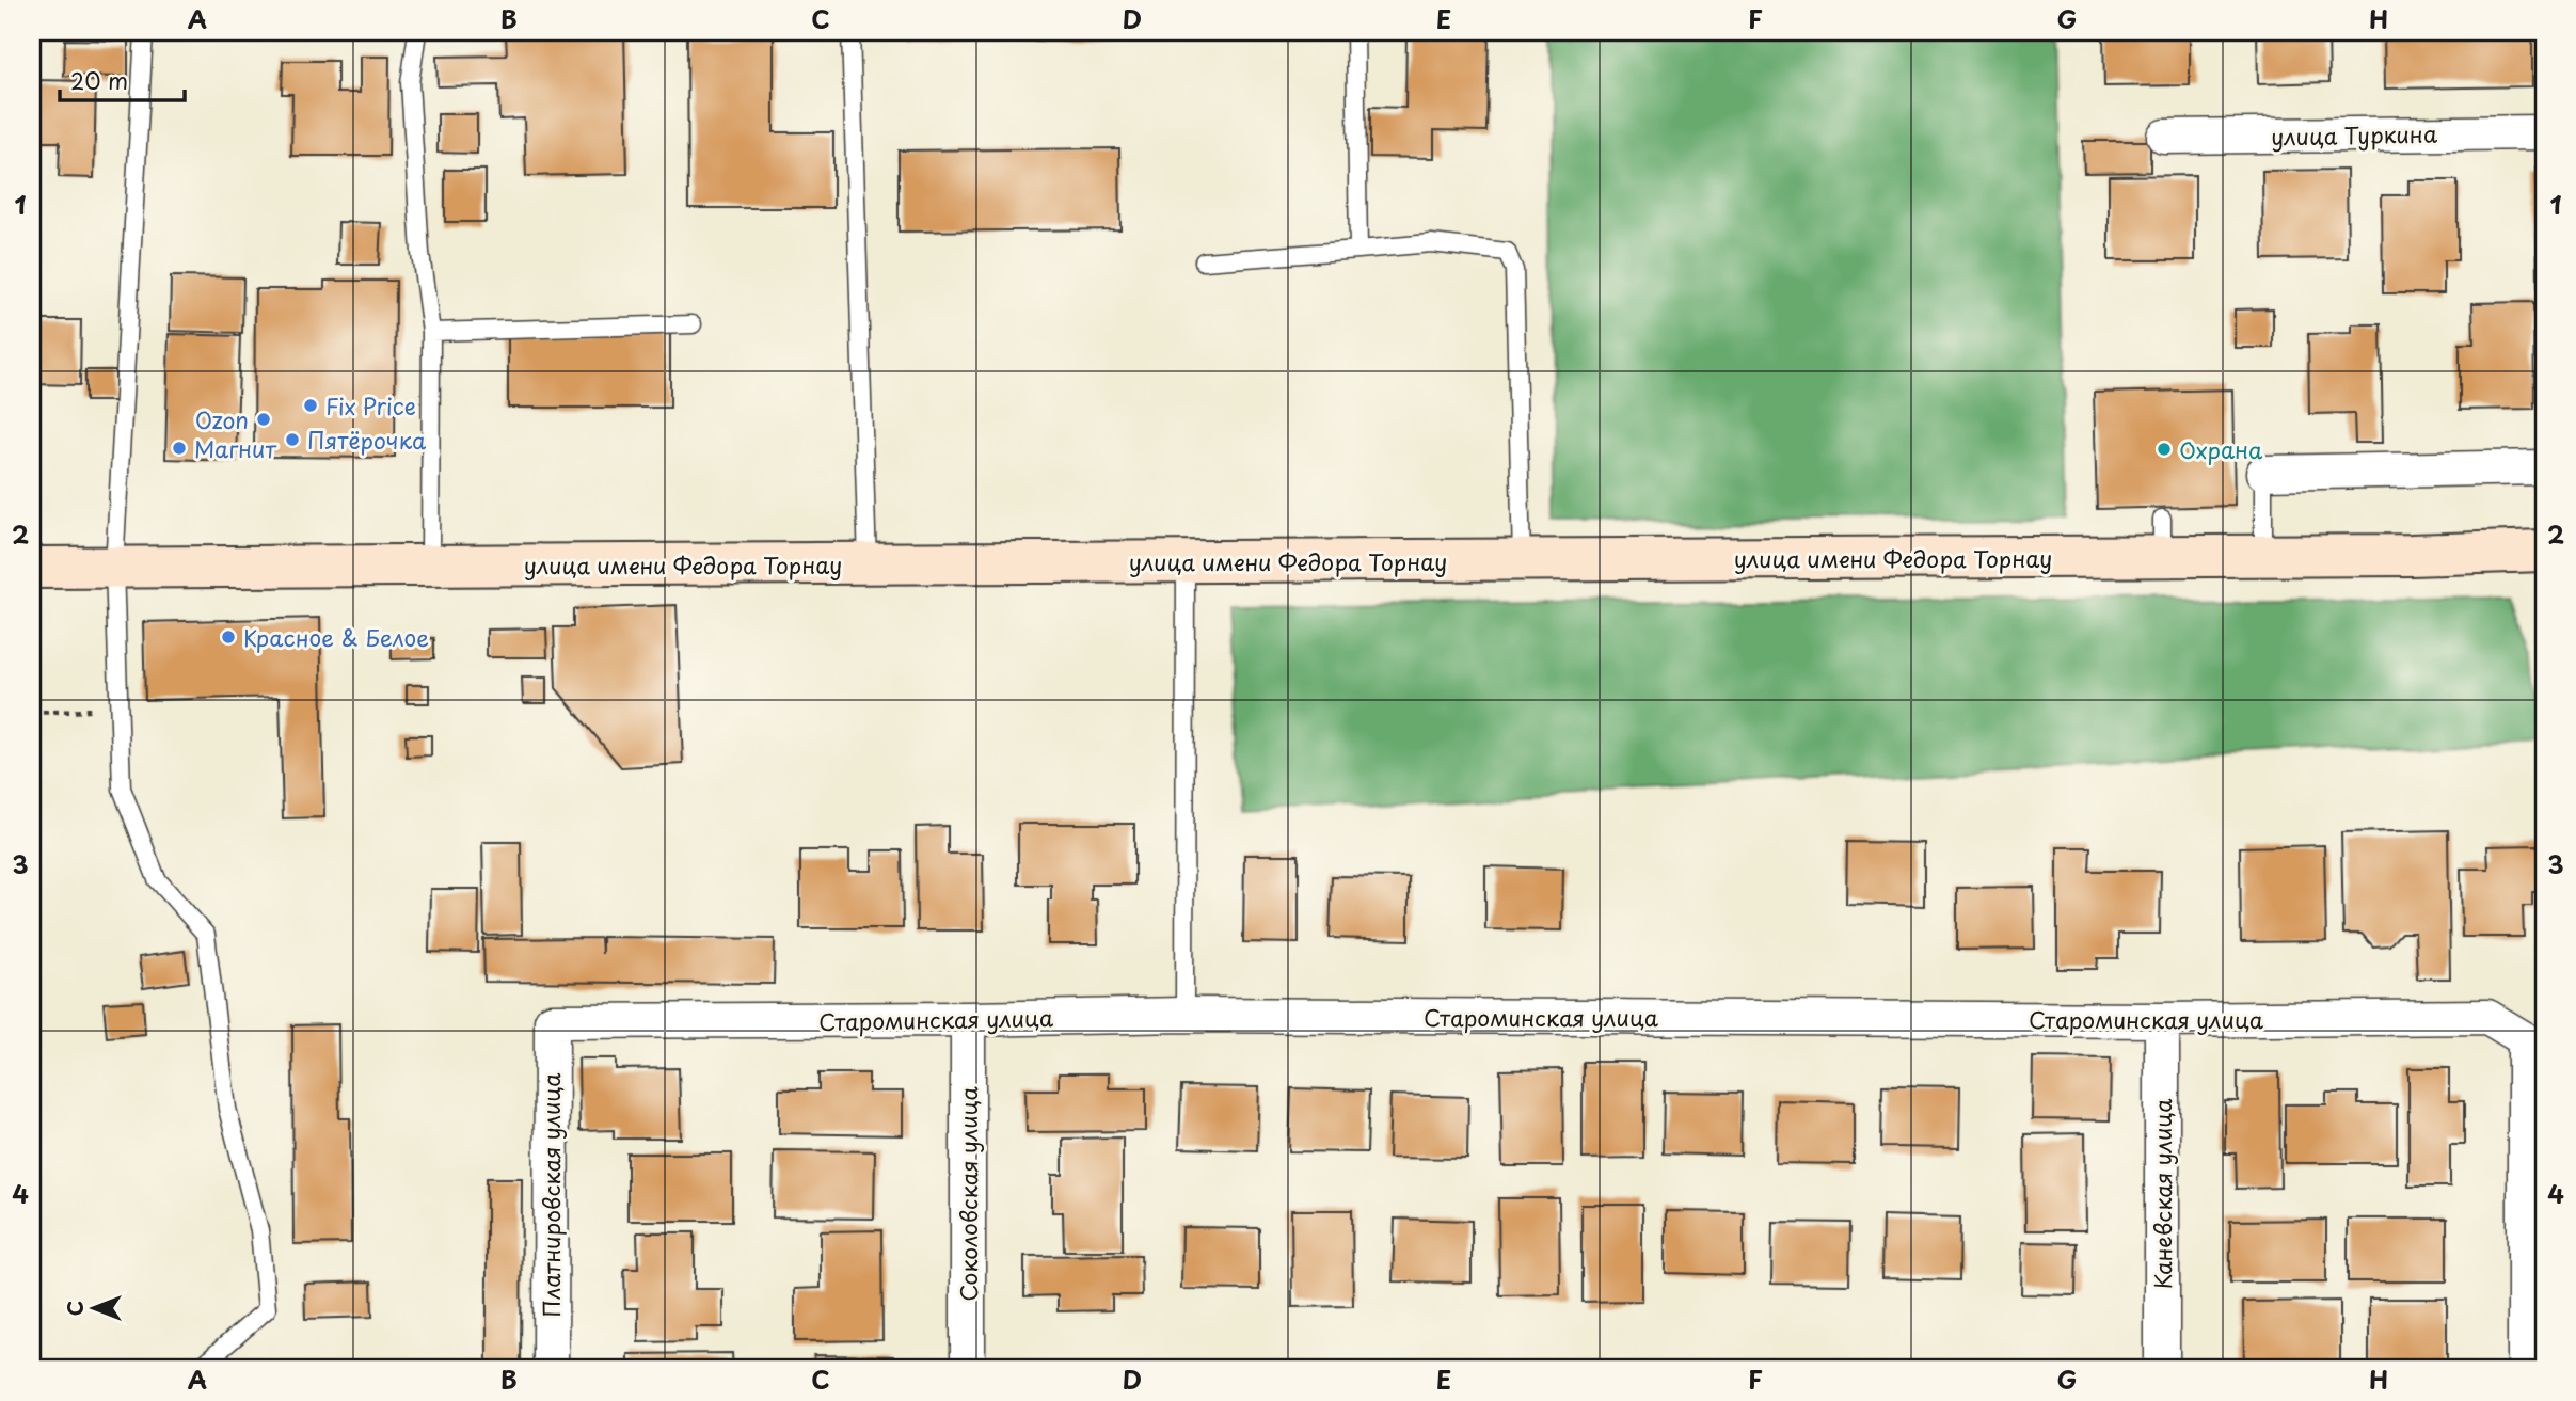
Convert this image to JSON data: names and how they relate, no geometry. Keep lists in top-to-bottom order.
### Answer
{
  "streets": {
    "street": [
      "улица Туркина",
      "улица имени Федора Торнау",
      "Староминская улица",
      "Соколовская улица",
      "Каневская улица",
      "Платнировская улица"
    ]
  },
  "crossings": [
    ["Староминская улица", "Соколовская улица"],
    ["Староминская улица", "Каневская улица"],
    ["Староминская улица", "Платнировская улица"]
  ],
  "places": [
    "Fix Price",
    "Ozon",
    "Пятёрочка",
    "Магнит",
    "Охрана",
    "Красное & Белое"
  ],
  "scale_bar": "20 m",
  "north": "left",
  "grid": {
    "columns": [
      "A",
      "B",
      "C",
      "D",
      "E",
      "F",
      "G",
      "H"
    ],
    "rows": [
      "1",
      "2",
      "3",
      "4"
    ]
  }
}
